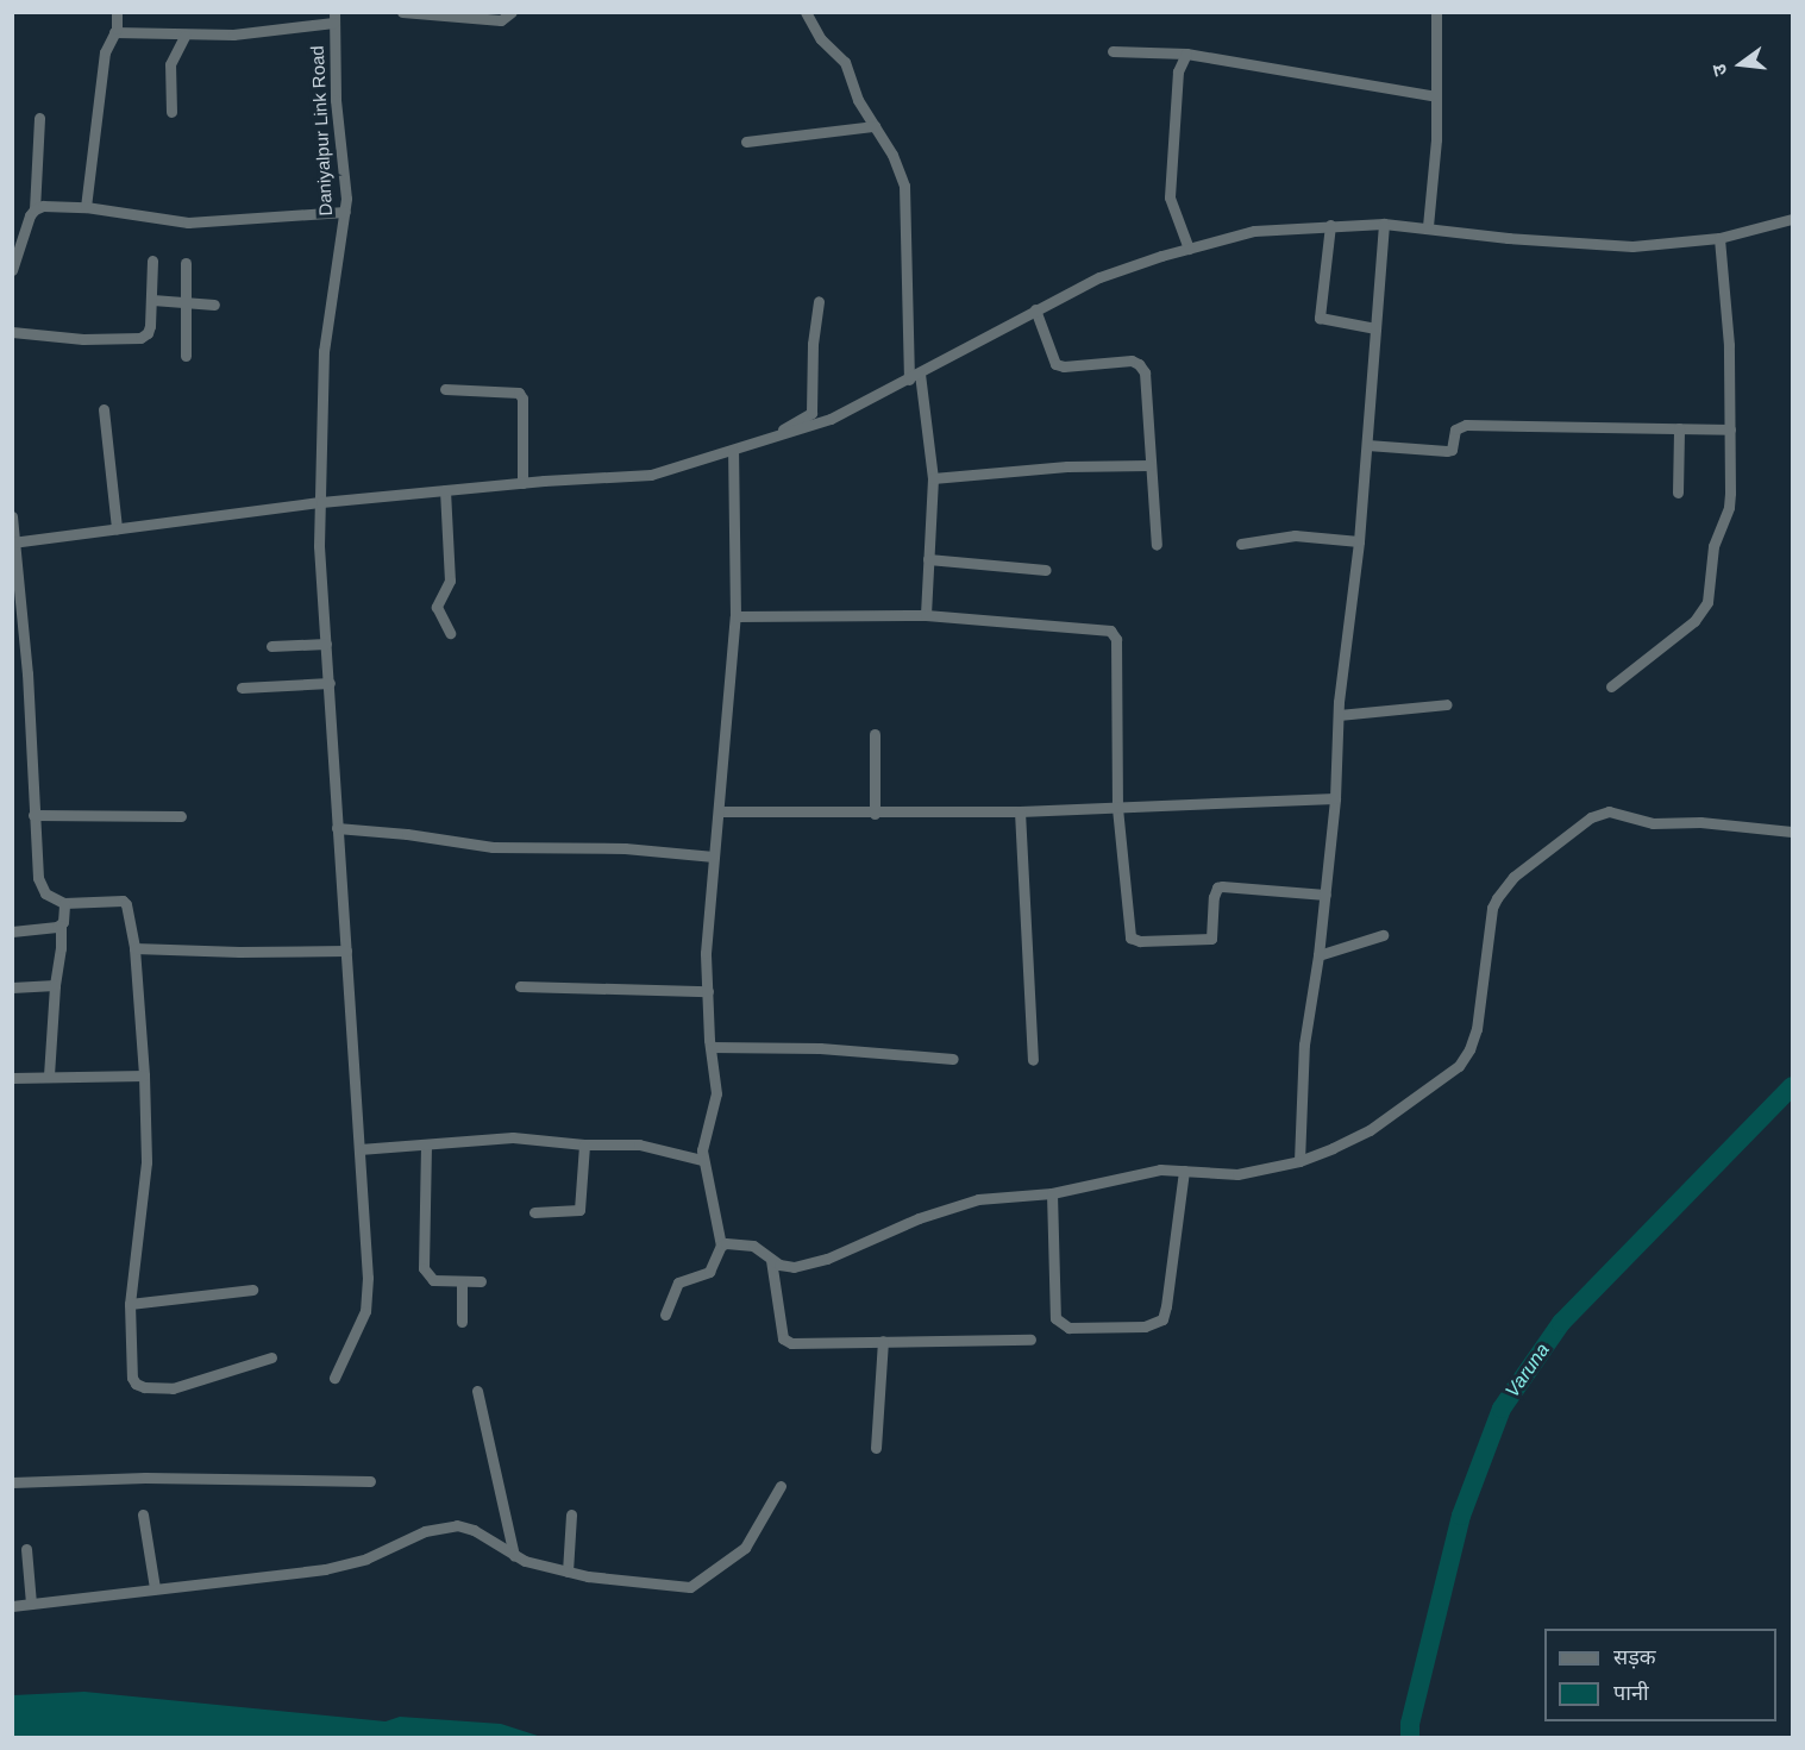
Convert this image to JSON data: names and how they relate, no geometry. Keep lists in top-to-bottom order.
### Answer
{
  "streets": {
    "street": ["Daniyalpur Link Road"]
  },
  "water": ["Varuna"],
  "legend": ["सड़क", "पानी"],
  "north": "left"
}
